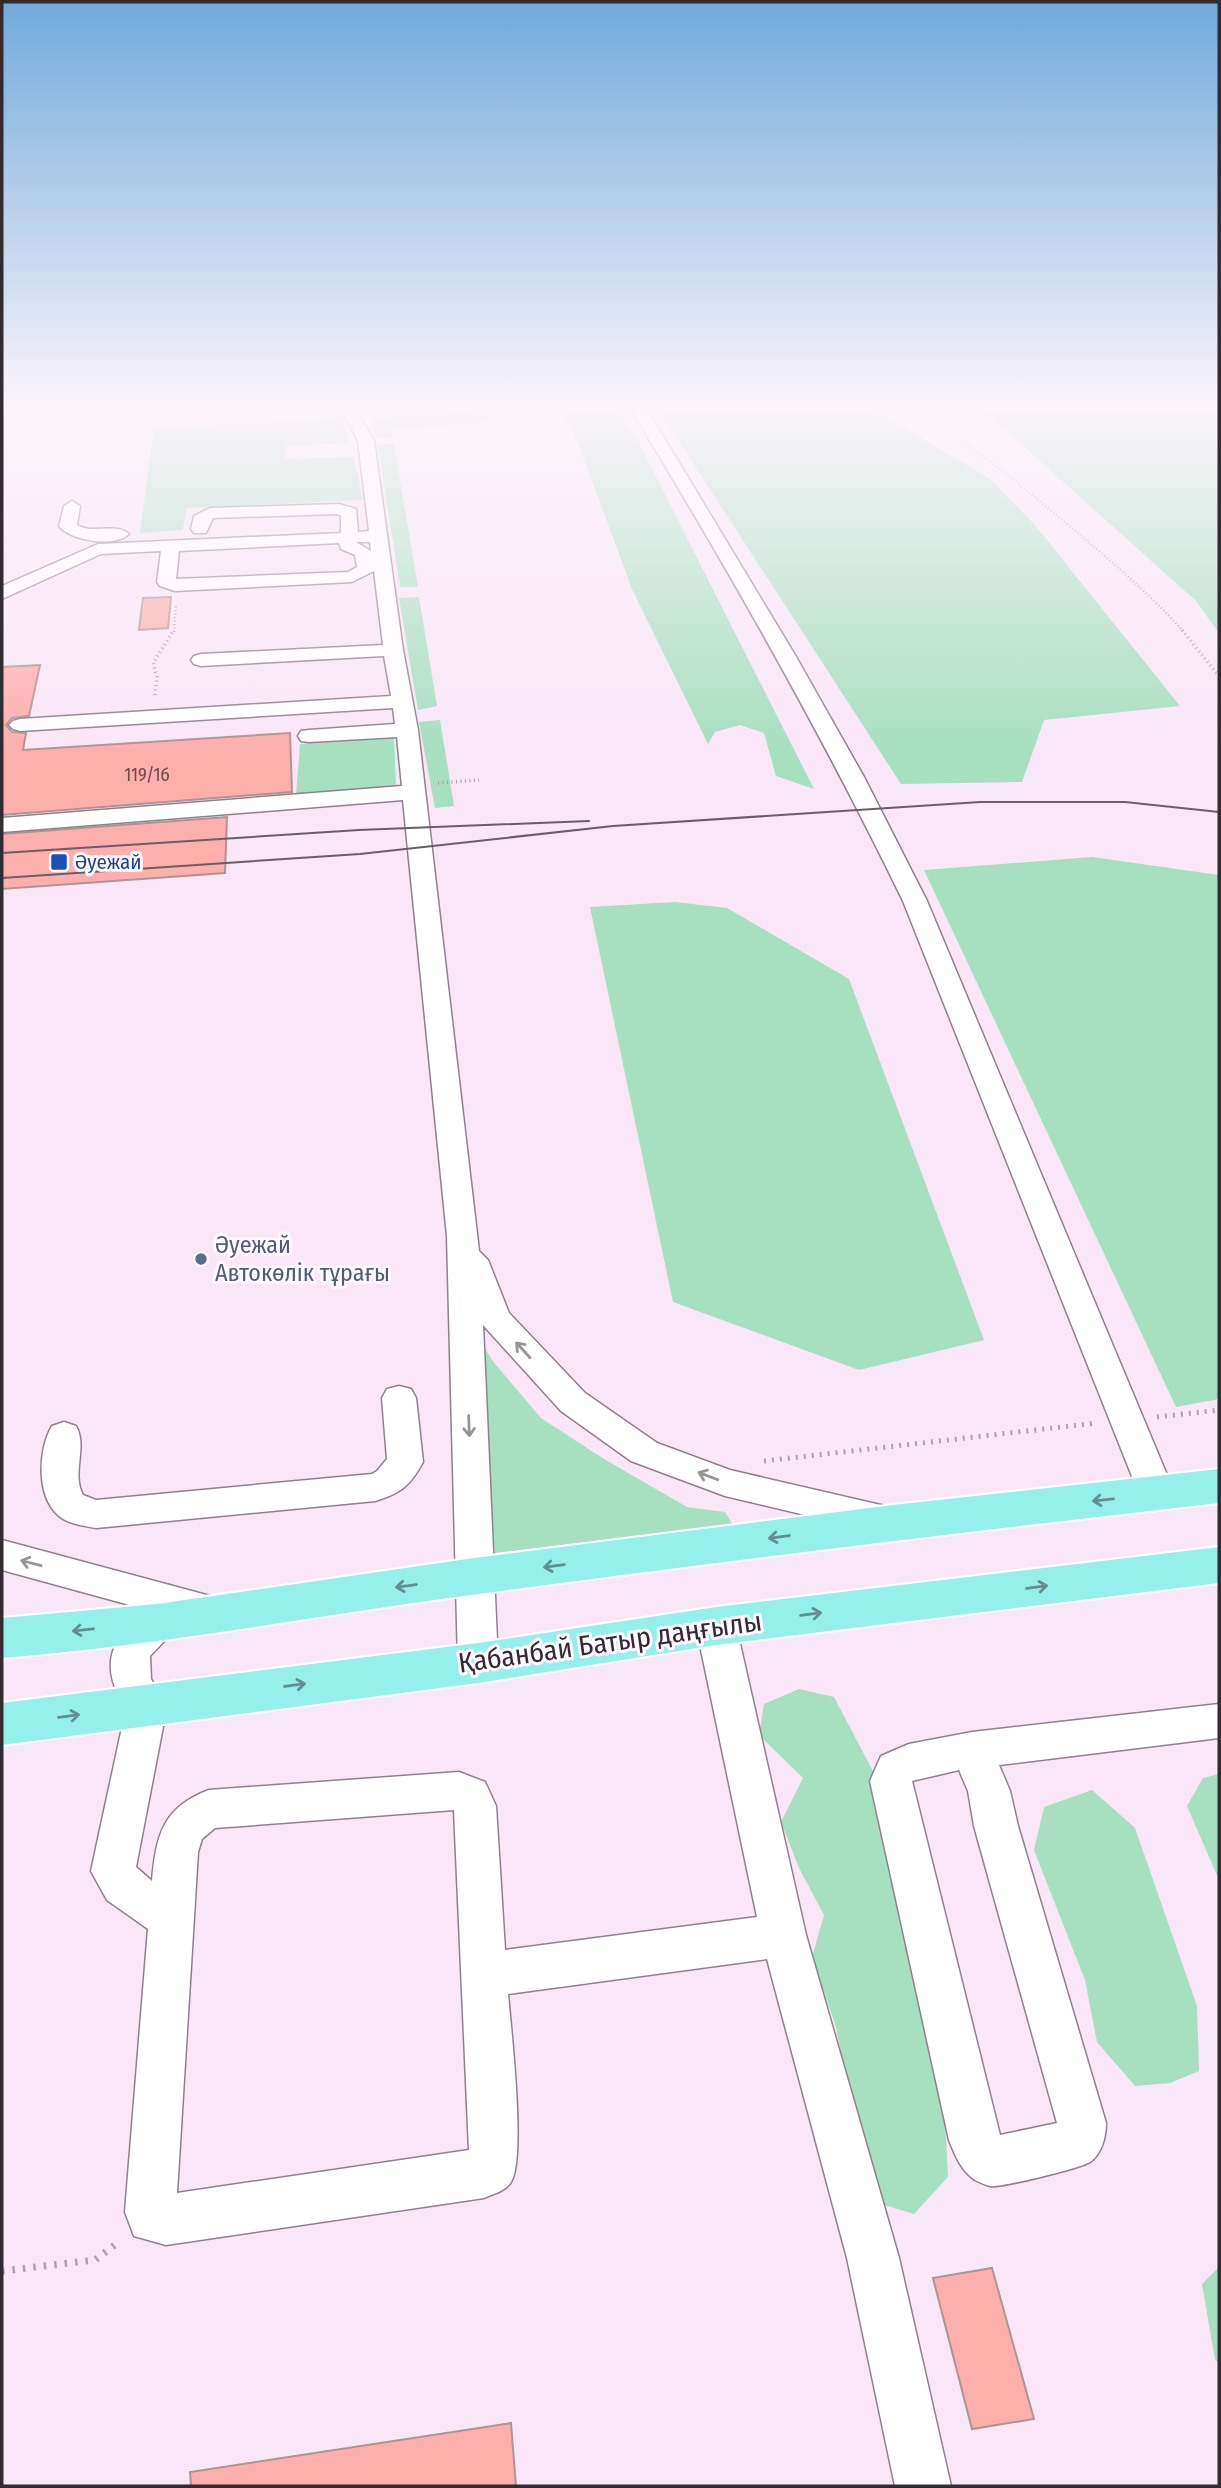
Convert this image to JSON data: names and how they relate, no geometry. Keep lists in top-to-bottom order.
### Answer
{
  "streets": {
    "main road": ["Қабанбай Батыр даңғылы"]
  },
  "places": {
    "transit": ["Әуежай"],
    "other": ["Әуежай Автокөлік тұрағы"]
  },
  "house_numbers": ["119/1б"]
}
